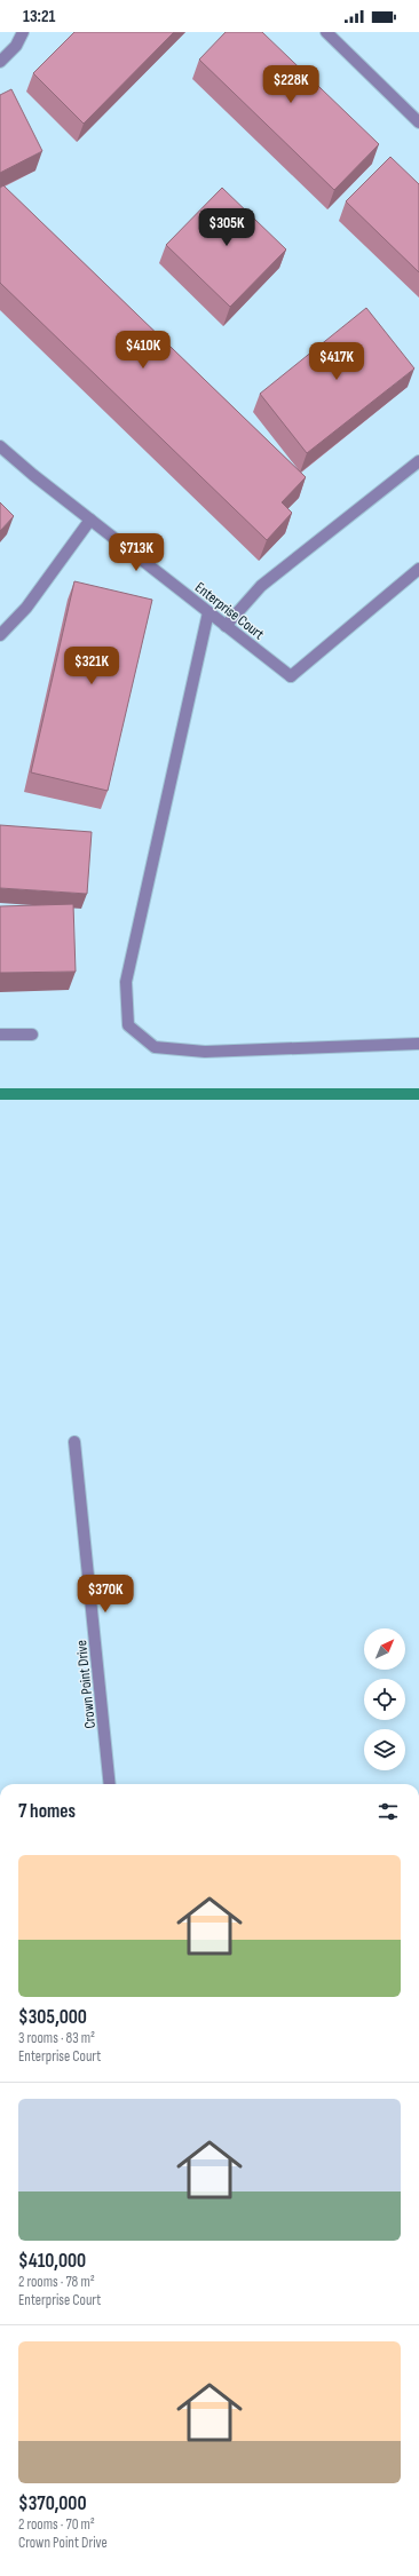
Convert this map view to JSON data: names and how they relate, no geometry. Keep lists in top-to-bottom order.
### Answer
{
  "streets": {
    "street": ["Enterprise Court", "Crown Point Drive"]
  },
  "north": "top right",
  "page": {
    "status": "13:21",
    "price": [
      "$228K",
      "$305K",
      "$410K",
      "$417K",
      "$713K",
      "$321K",
      "$370K"
    ],
    "heading": "7 homes",
    "list": [
      {
        "name": "$305,000",
        "note": "3 rooms · 83 m² · Enterprise Court"
      },
      {
        "name": "$410,000",
        "note": "2 rooms · 78 m² · Enterprise Court"
      },
      {
        "name": "$370,000",
        "note": "2 rooms · 70 m² · Crown Point Drive"
      }
    ]
  }
}
